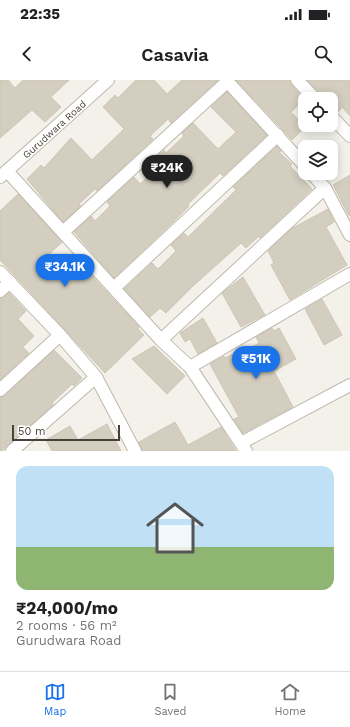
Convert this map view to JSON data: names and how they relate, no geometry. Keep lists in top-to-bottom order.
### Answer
{
  "streets": {
    "street": ["Gurudwara Road"]
  },
  "scale_bar": "50 m",
  "page": {
    "status": "22:35",
    "header": "Casavia",
    "price": ["₹24K", "₹34.1K", "₹51K"],
    "scale": "50 m",
    "list": [
      {
        "name": "₹24,000/mo",
        "note": "2 rooms · 56 m² · Gurudwara Road"
      }
    ],
    "tabs": ["Map", "Saved", "Home"]
  }
}
